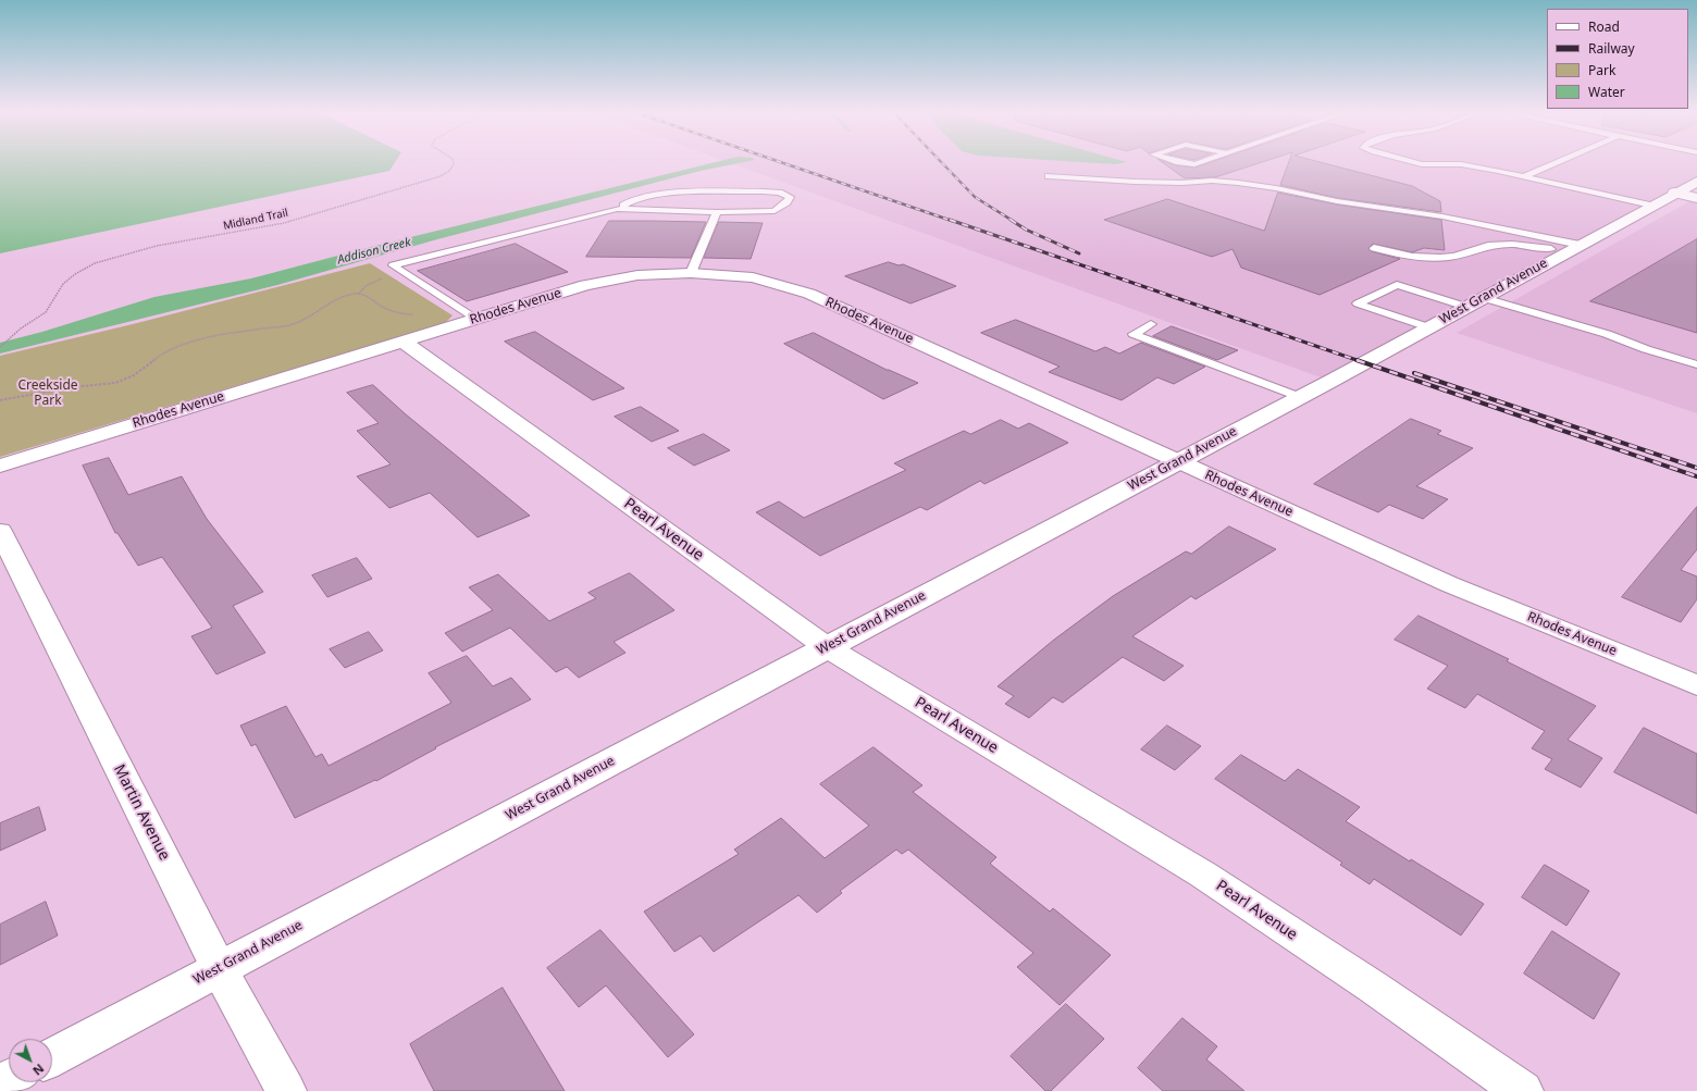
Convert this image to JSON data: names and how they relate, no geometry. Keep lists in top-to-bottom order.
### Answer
{
  "streets": {
    "street": [
      "West Grand Avenue",
      "Rhodes Avenue",
      "Pearl Avenue",
      "Martin Avenue"
    ],
    "path": ["Midland Trail"]
  },
  "crossings": [
    ["West Grand Avenue", "Rhodes Avenue"],
    ["West Grand Avenue", "Pearl Avenue"],
    ["West Grand Avenue", "Martin Avenue"],
    ["Rhodes Avenue", "Pearl Avenue"]
  ],
  "water": ["Addison Creek"],
  "parks": ["Creekside Park"],
  "legend": [
    "Road",
    "Railway",
    "Park",
    "Water"
  ],
  "north": "bottom right"
}
